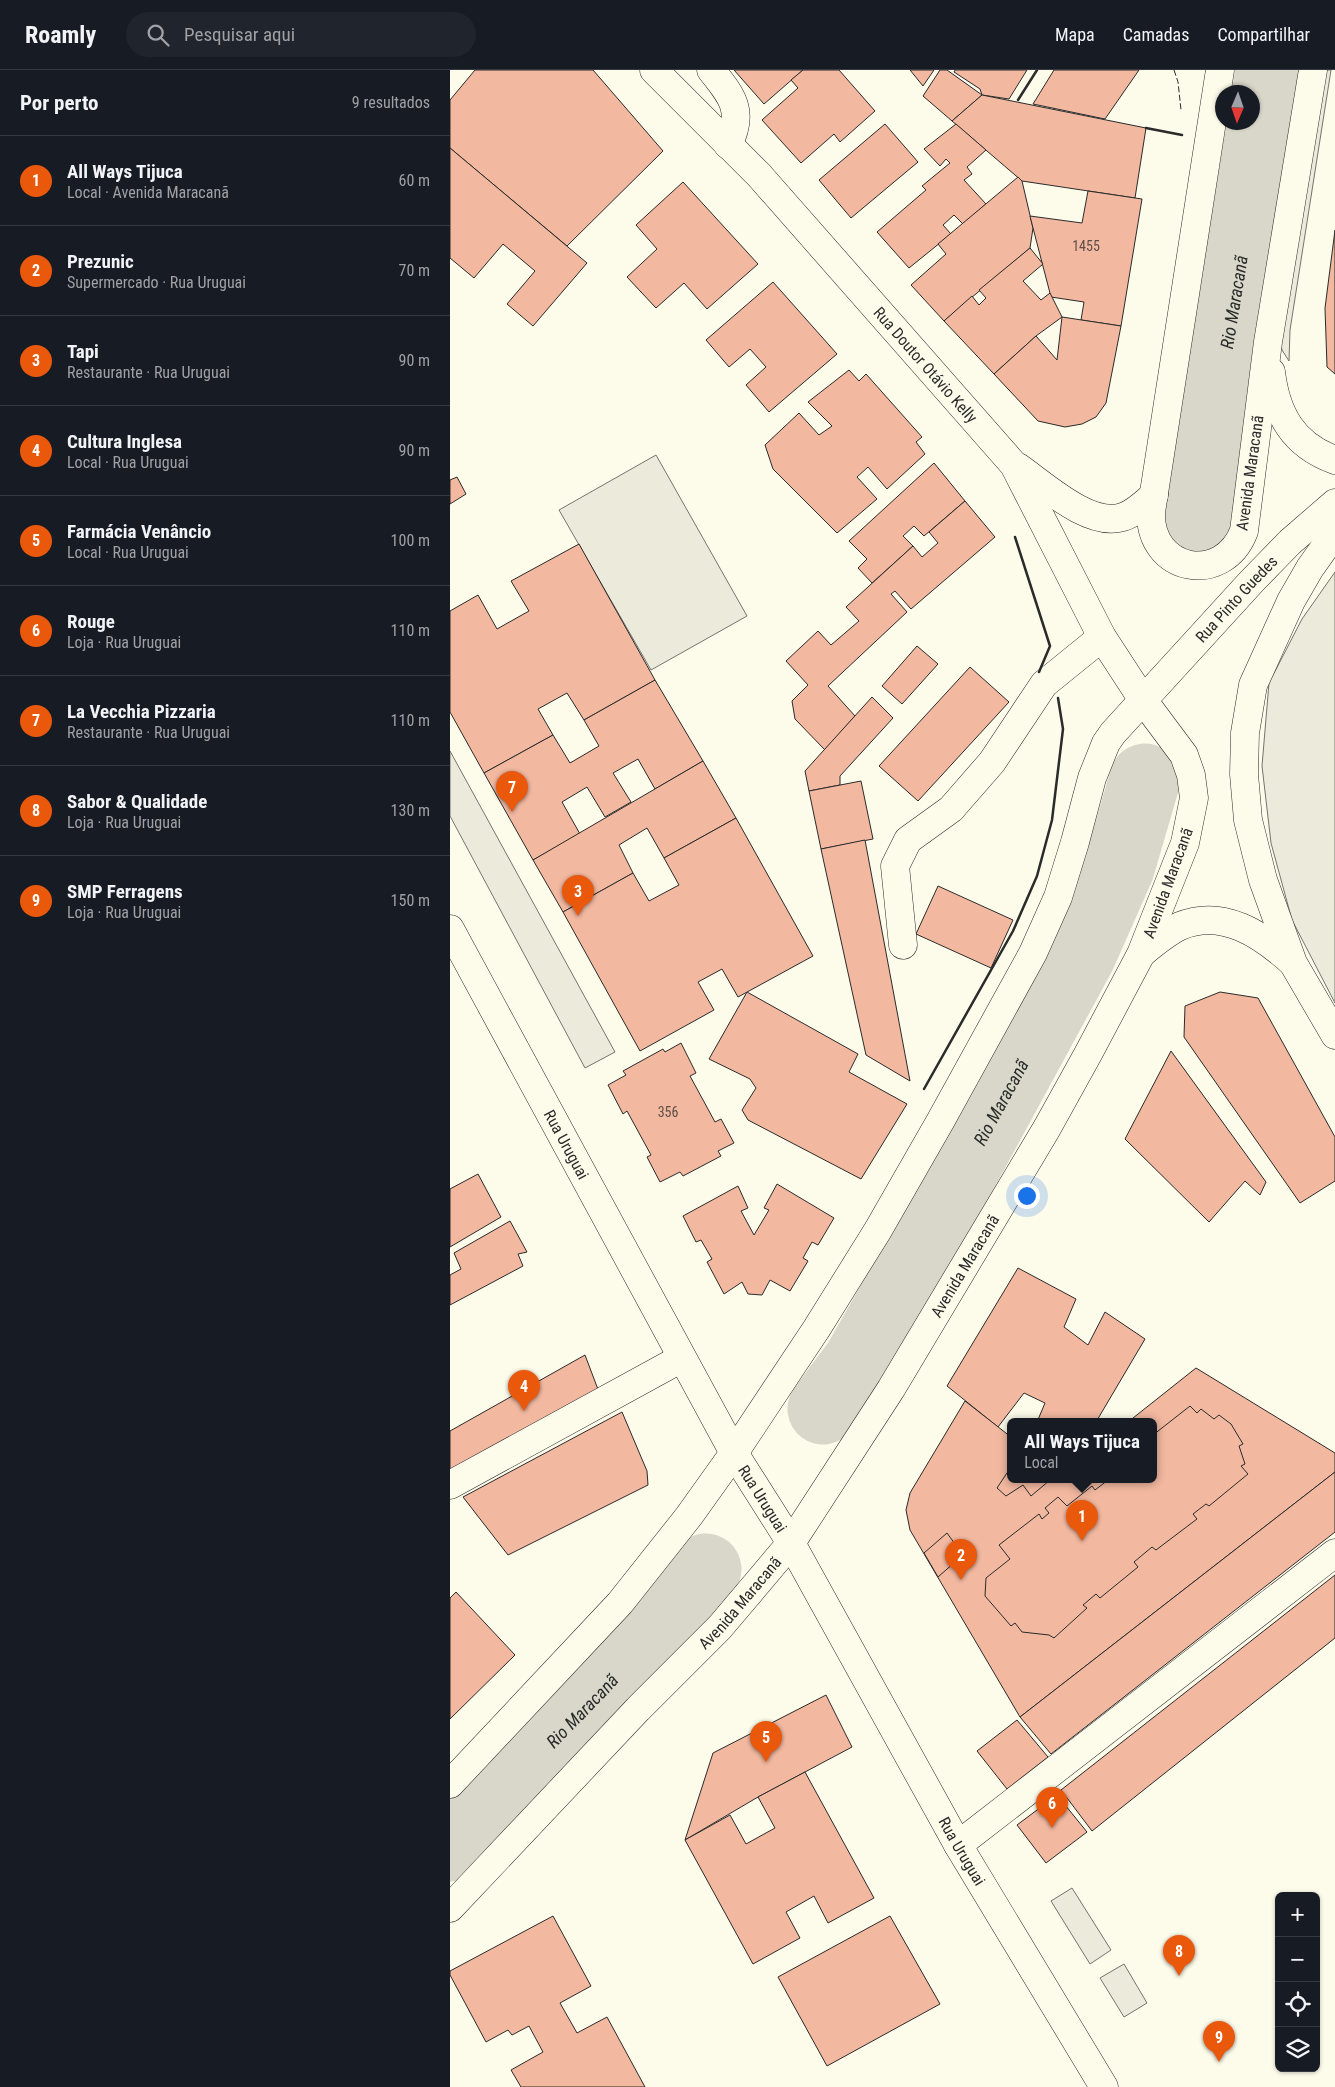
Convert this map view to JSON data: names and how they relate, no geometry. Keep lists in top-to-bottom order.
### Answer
{
  "streets": {
    "street": [
      "Rua Doutor Otávio Kelly",
      "Avenida Maracanã",
      "Rua Pinto Guedes",
      "Rua Uruguai"
    ]
  },
  "crossings": [
    ["Rua Doutor Otávio Kelly", "Avenida Maracanã"],
    ["Rua Doutor Otávio Kelly", "Rua Pinto Guedes"],
    ["Avenida Maracanã", "Rua Pinto Guedes"],
    ["Avenida Maracanã", "Rua Uruguai"]
  ],
  "water": ["Rio Maracanã"],
  "house_numbers": ["1455", "356"],
  "north": "bottom",
  "page": {
    "header": "Roamly",
    "search": "Pesquisar aqui",
    "nav": ["Mapa", "Camadas", "Compartilhar"],
    "heading": ["Por perto", "9 resultados"],
    "list": [
      {
        "mark": "1",
        "name": "All Ways Tijuca",
        "note": "Local · Avenida Maracanã",
        "value": "60 m"
      },
      {
        "mark": "2",
        "name": "Prezunic",
        "note": "Supermercado · Rua Uruguai",
        "value": "70 m"
      },
      {
        "mark": "3",
        "name": "Tapi",
        "note": "Restaurante · Rua Uruguai",
        "value": "90 m"
      },
      {
        "mark": "4",
        "name": "Cultura Inglesa",
        "note": "Local · Rua Uruguai",
        "value": "90 m"
      },
      {
        "mark": "5",
        "name": "Farmácia Venâncio",
        "note": "Local · Rua Uruguai",
        "value": "100 m"
      },
      {
        "mark": "6",
        "name": "Rouge",
        "note": "Loja · Rua Uruguai",
        "value": "110 m"
      },
      {
        "mark": "7",
        "name": "La Vecchia Pizzaria",
        "note": "Restaurante · Rua Uruguai",
        "value": "110 m"
      },
      {
        "mark": "8",
        "name": "Sabor & Qualidade",
        "note": "Loja · Rua Uruguai",
        "value": "130 m"
      },
      {
        "mark": "9",
        "name": "SMP Ferragens",
        "note": "Loja · Rua Uruguai",
        "value": "150 m"
      }
    ],
    "pins": [
      "7",
      "3",
      "4",
      "1",
      "2",
      "5",
      "6",
      "8",
      "9"
    ],
    "popup": ["All Ways Tijuca", "Local"],
    "map_buttons": ["+", "−"]
  }
}
